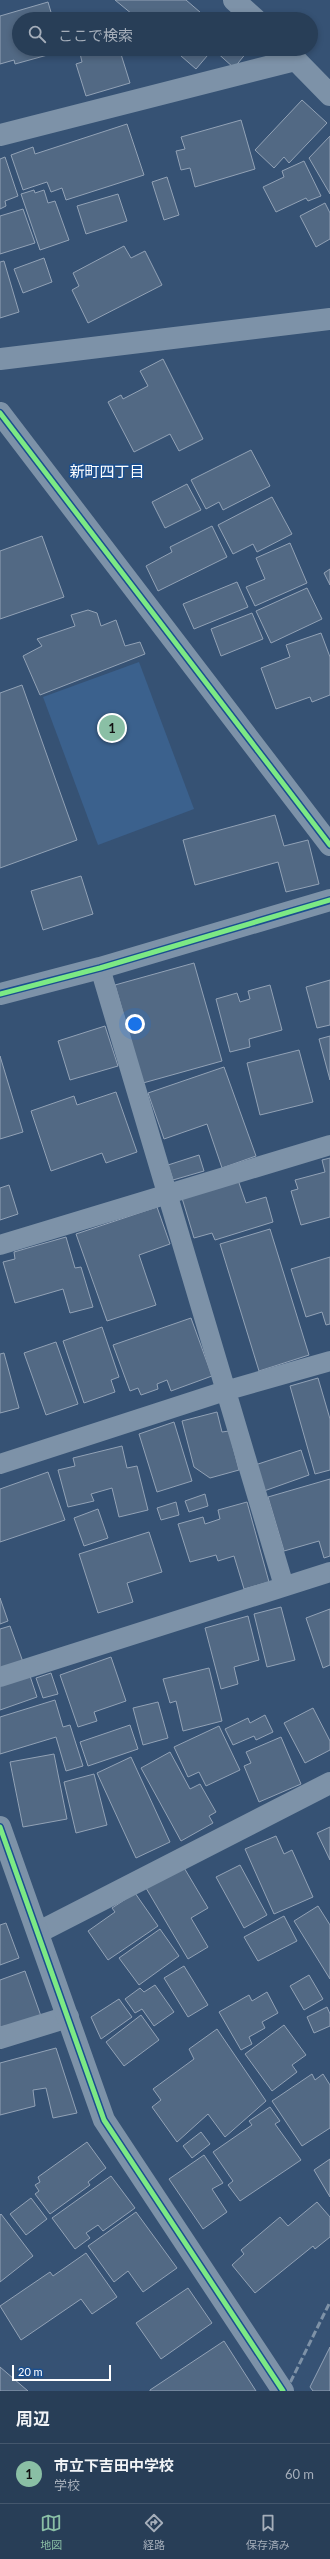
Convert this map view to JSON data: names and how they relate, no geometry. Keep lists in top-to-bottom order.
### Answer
{
  "districts": ["新町四丁目"],
  "scale_bar": "20 m",
  "page": {
    "search": "ここで検索",
    "pins": "1",
    "scale": "20 m",
    "heading": "周辺",
    "list": [
      {
        "mark": "1",
        "name": "市立下吉田中学校",
        "note": "学校",
        "value": "60 m"
      }
    ],
    "nav": ["地図", "経路", "保存済み"]
  }
}
